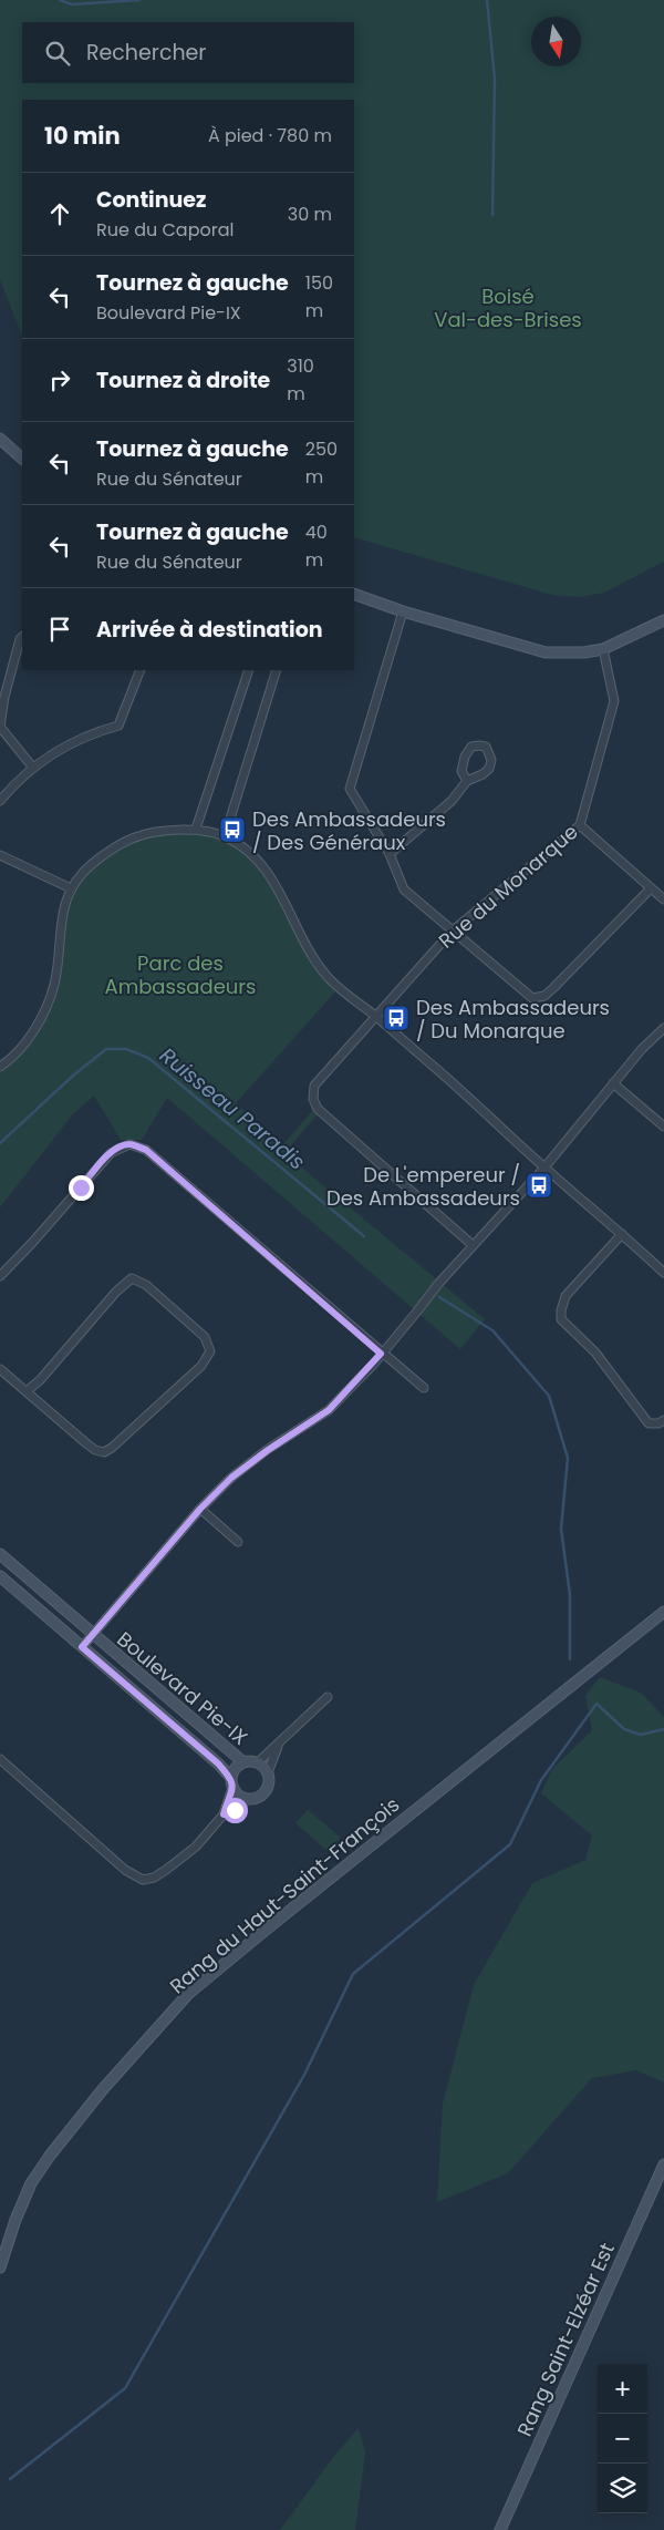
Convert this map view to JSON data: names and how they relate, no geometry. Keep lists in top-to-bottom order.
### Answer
{
  "streets": {
    "street": [
      "Rue du Monarque",
      "Boulevard Pie-IX",
      "Rang du Haut-Saint-François",
      "Rang Saint-Elzéar Est"
    ]
  },
  "water": ["Ruisseau Paradis"],
  "parks": ["Boisé Val-des-Brises", "Parc des Ambassadeurs"],
  "places": {
    "bus stop": ["Des Ambassadeurs / Des Généraux", "Des Ambassadeurs / Du Monarque", "De L'empereur / Des Ambassadeurs"]
  },
  "north": "bottom",
  "page": {
    "search": "Rechercher",
    "heading": ["10 min", "À pied · 780 m"],
    "list": [
      ["Continuez", "Rue du Caporal", "30 m"],
      ["Tournez à gauche", "Boulevard Pie-IX", "150 m"],
      ["Tournez à droite", "310 m"],
      ["Tournez à gauche", "Rue du Sénateur", "250 m"],
      ["Tournez à gauche", "Rue du Sénateur", "40 m"],
      "Arrivée à destination"
    ],
    "map_buttons": ["+", "−"]
  }
}
